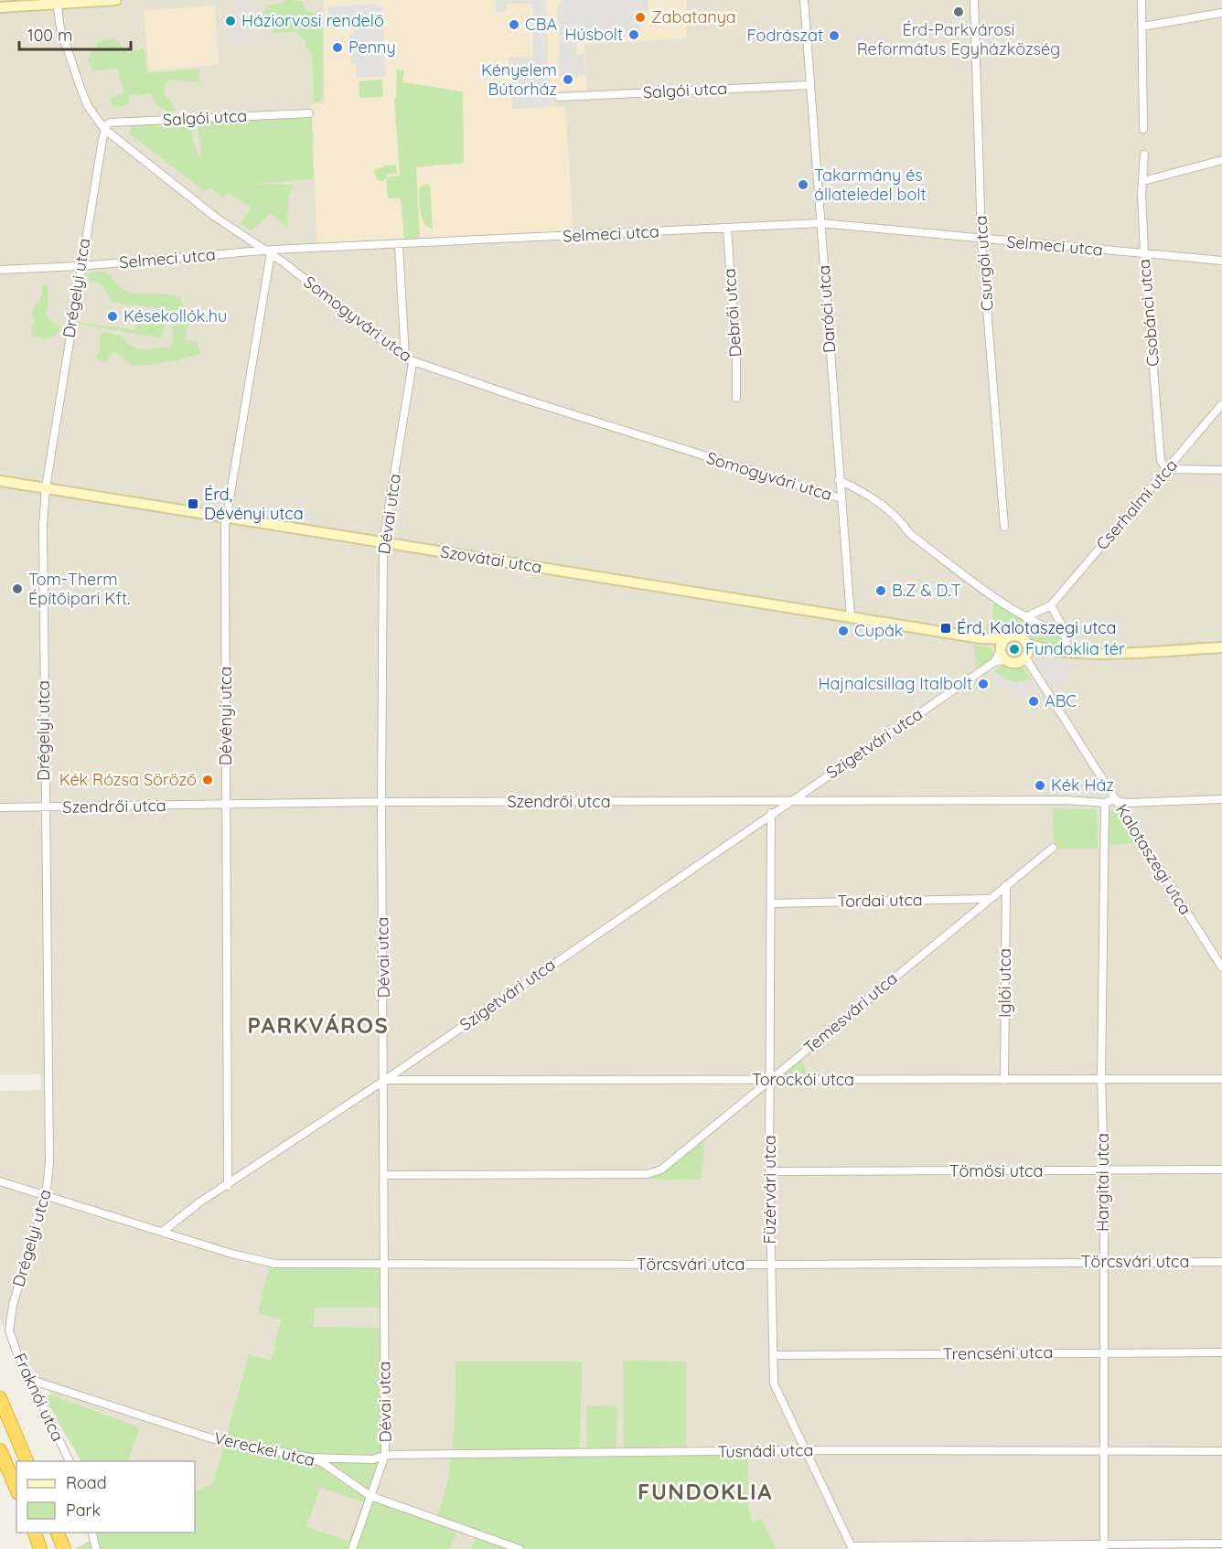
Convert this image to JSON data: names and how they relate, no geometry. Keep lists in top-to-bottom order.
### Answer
{
  "streets": {
    "street": [
      "Salgói utca",
      "Selmeci utca",
      "Csurgói utca",
      "Drégelyi utca",
      "Daróci utca",
      "Debrői utca",
      "Csobánci utca",
      "Somogyvári utca",
      "Cserhalmi utca",
      "Dévai utca",
      "Szovátai utca",
      "Dévényi utca",
      "Szigetvári utca",
      "Szendrői utca",
      "Kalotaszegi utca",
      "Tordai utca",
      "Iglói utca",
      "Temesvári utca",
      "Torockói utca",
      "Tömösi utca",
      "Hargitai utca",
      "Füzérvári utca",
      "Törcsvári utca",
      "Trencséni utca",
      "Fraknói utca",
      "Vereckei utca",
      "Tusnádi utca"
    ]
  },
  "crossings": [
    ["Salgói utca", "Drégelyi utca"],
    ["Salgói utca", "Daróci utca"],
    ["Salgói utca", "Somogyvári utca"],
    ["Selmeci utca", "Csurgói utca"],
    ["Selmeci utca", "Drégelyi utca"],
    ["Selmeci utca", "Daróci utca"],
    ["Selmeci utca", "Debrői utca"],
    ["Selmeci utca", "Csobánci utca"],
    ["Selmeci utca", "Somogyvári utca"],
    ["Selmeci utca", "Dévényi utca"],
    ["Drégelyi utca", "Somogyvári utca"],
    ["Drégelyi utca", "Szovátai utca"],
    ["Drégelyi utca", "Szendrői utca"],
    ["Drégelyi utca", "Fraknói utca"],
    ["Daróci utca", "Somogyvári utca"],
    ["Daróci utca", "Szovátai utca"],
    ["Csobánci utca", "Cserhalmi utca"],
    ["Somogyvári utca", "Cserhalmi utca"],
    ["Somogyvári utca", "Dévai utca"],
    ["Somogyvári utca", "Dévényi utca"],
    ["Dévai utca", "Szovátai utca"],
    ["Dévai utca", "Szigetvári utca"],
    ["Dévai utca", "Szendrői utca"],
    ["Dévai utca", "Temesvári utca"],
    ["Dévai utca", "Torockói utca"],
    ["Dévai utca", "Törcsvári utca"],
    ["Dévai utca", "Vereckei utca"],
    ["Dévai utca", "Tusnádi utca"],
    ["Szovátai utca", "Dévényi utca"],
    ["Dévényi utca", "Szigetvári utca"],
    ["Dévényi utca", "Szendrői utca"],
    ["Szigetvári utca", "Szendrői utca"],
    ["Szigetvári utca", "Torockói utca"],
    ["Szigetvári utca", "Füzérvári utca"],
    ["Szigetvári utca", "Törcsvári utca"],
    ["Szendrői utca", "Kalotaszegi utca"],
    ["Szendrői utca", "Hargitai utca"],
    ["Tordai utca", "Temesvári utca"],
    ["Tordai utca", "Füzérvári utca"],
    ["Iglói utca", "Temesvári utca"],
    ["Iglói utca", "Torockói utca"],
    ["Temesvári utca", "Torockói utca"],
    ["Temesvári utca", "Füzérvári utca"],
    ["Torockói utca", "Hargitai utca"],
    ["Torockói utca", "Füzérvári utca"],
    ["Tömösi utca", "Hargitai utca"],
    ["Tömösi utca", "Füzérvári utca"],
    ["Hargitai utca", "Törcsvári utca"],
    ["Hargitai utca", "Trencséni utca"],
    ["Hargitai utca", "Tusnádi utca"],
    ["Füzérvári utca", "Törcsvári utca"],
    ["Füzérvári utca", "Trencséni utca"],
    ["Füzérvári utca", "Tusnádi utca"],
    ["Fraknói utca", "Vereckei utca"],
    ["Vereckei utca", "Tusnádi utca"]
  ],
  "districts": ["PARKVÁROS", "FUNDOKLIA"],
  "places": {
    "other": [
      "Érd-Parkvárosi Református Egyházközség",
      "Zabatanya",
      "Háziorvosi rendelő",
      "CBA",
      "Húsbolt",
      "Fodrászat",
      "Penny",
      "Kényelem Bútorház",
      "Takarmány és állateledel bolt",
      "Késekollók.hu",
      "Tom-Therm Építőipari Kft.",
      "B.Z & D.T",
      "Cupák",
      "Fundoklia tér",
      "Hajnalcsillag Italbolt",
      "ABC",
      "Kék Rózsa Söröző",
      "Kék Ház"
    ],
    "transit": ["Érd, Dévényi utca", "Érd, Kalotaszegi utca"]
  },
  "legend": ["Road", "Park"],
  "scale_bar": "100 m"
}
